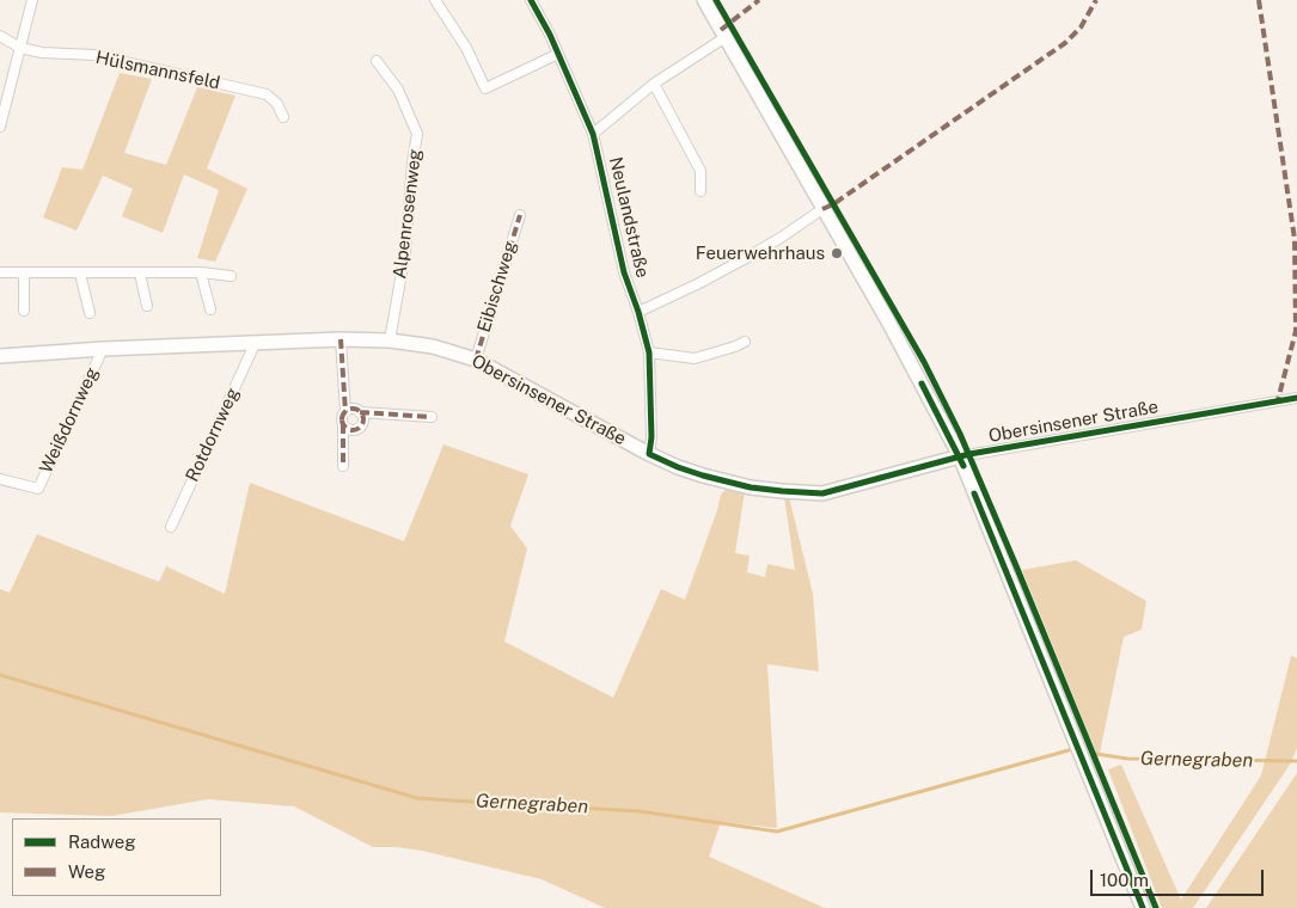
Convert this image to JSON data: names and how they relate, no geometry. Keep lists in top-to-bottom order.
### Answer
{
  "streets": {
    "main road": ["Obersinsener Straße"],
    "street": [
      "Hülsmannsfeld",
      "Alpenrosenweg",
      "Neulandstraße",
      "Eibischweg",
      "Weißdornweg",
      "Rotdornweg"
    ]
  },
  "crossings": [
    ["Alpenrosenweg", "Obersinsener Straße"],
    ["Neulandstraße", "Obersinsener Straße"],
    ["Eibischweg", "Obersinsener Straße"],
    ["Obersinsener Straße", "Weißdornweg"],
    ["Obersinsener Straße", "Rotdornweg"]
  ],
  "water": ["Gernegraben"],
  "places": ["Feuerwehrhaus"],
  "legend": ["Radweg", "Weg"],
  "scale_bar": "100 m"
}
